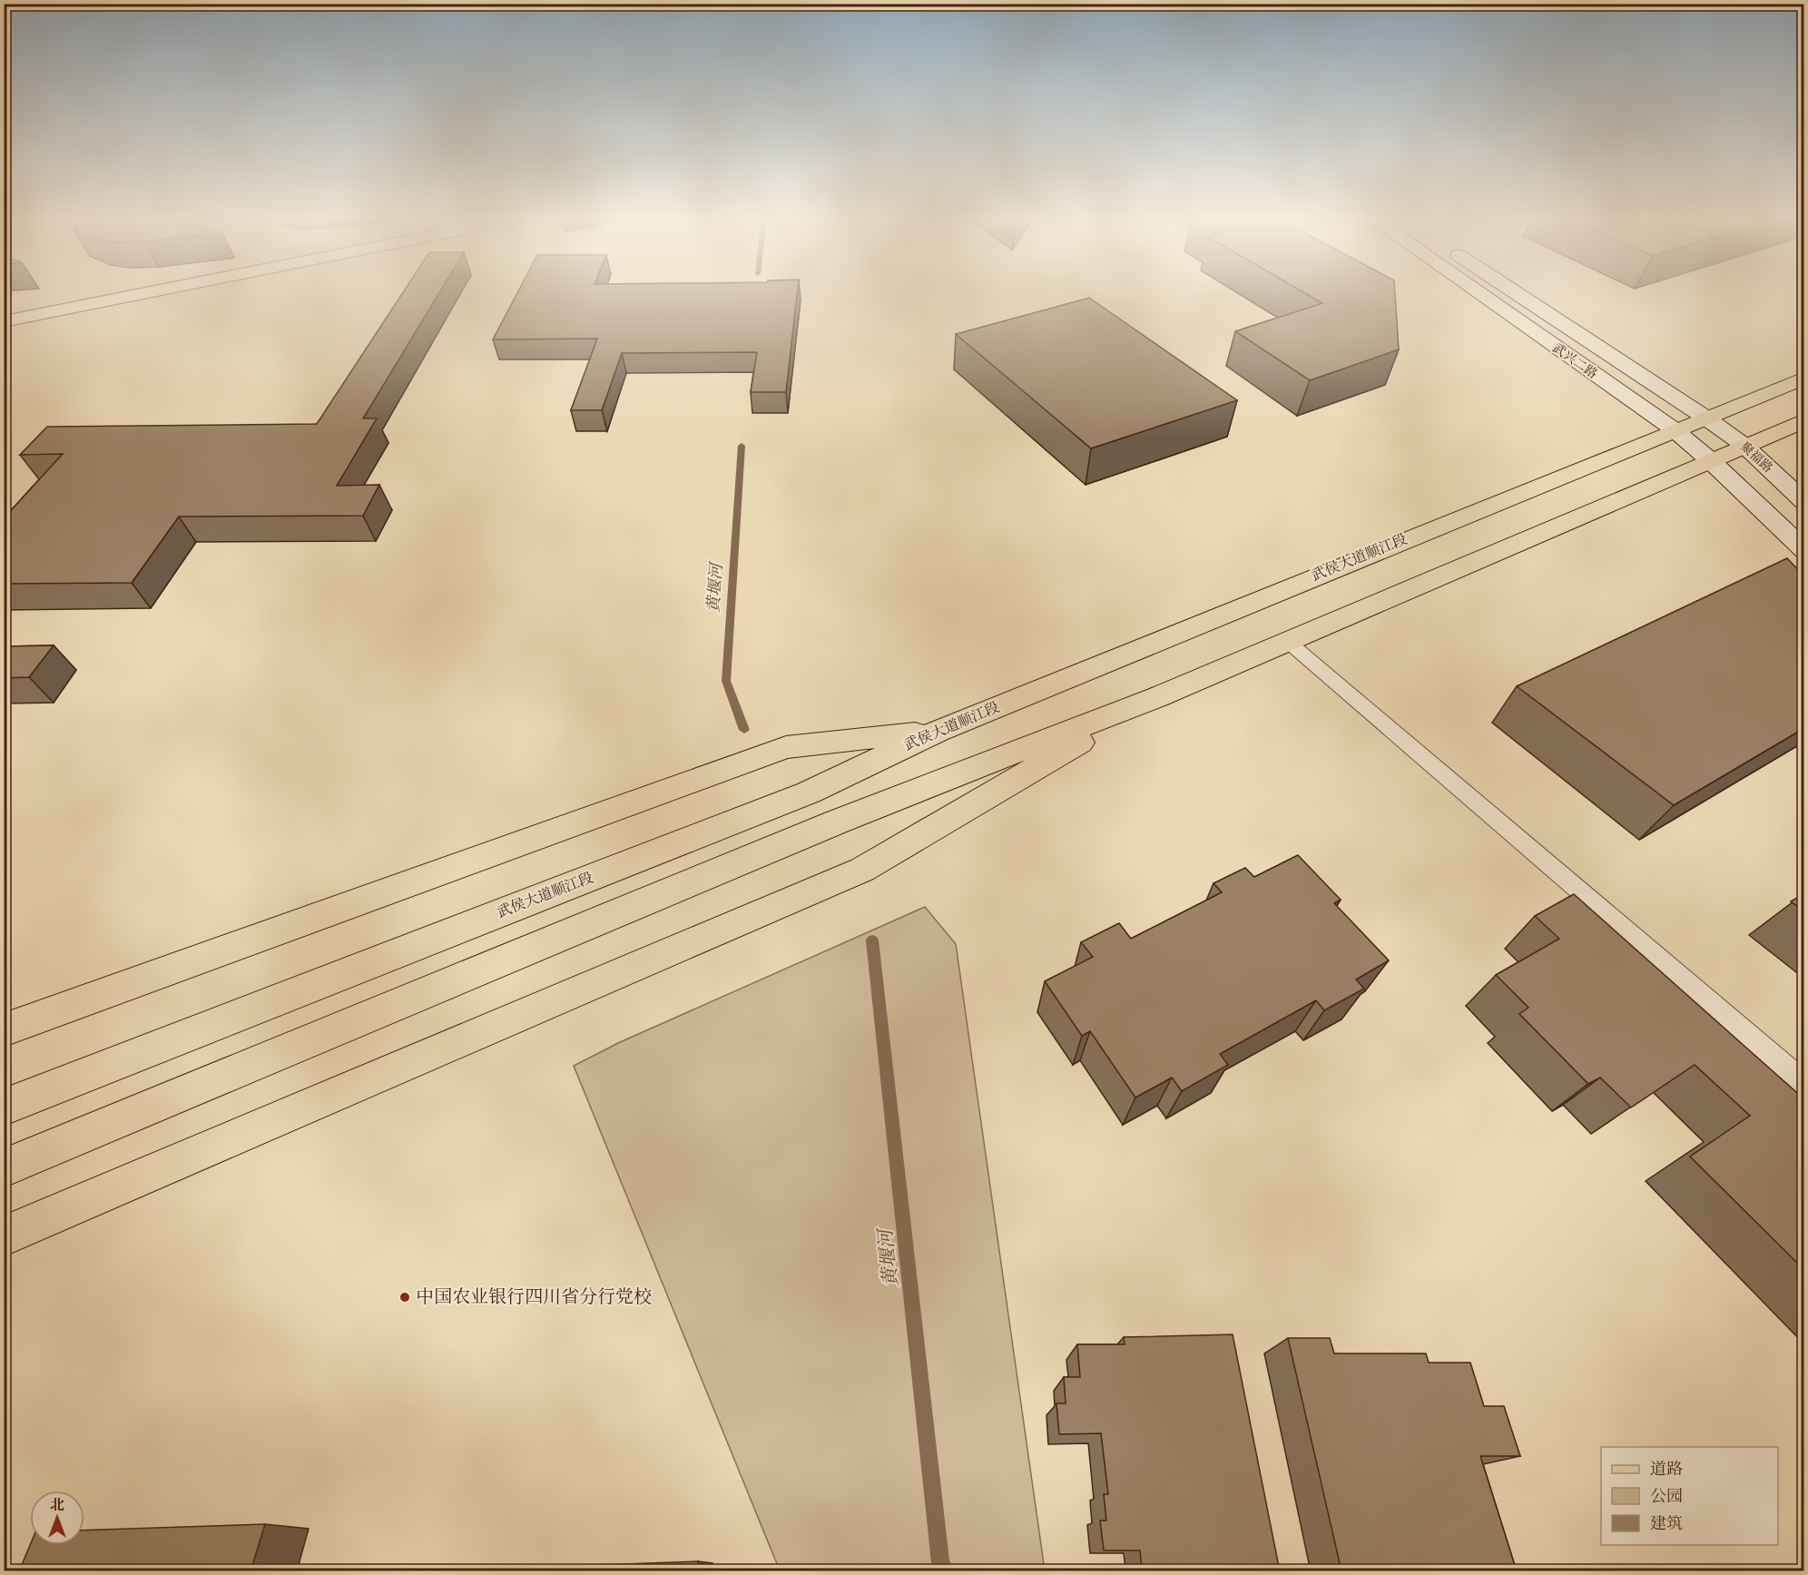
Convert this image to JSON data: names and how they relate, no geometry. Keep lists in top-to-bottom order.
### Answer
{
  "streets": {
    "main road": ["武侯大道顺江段"],
    "street": ["武兴二路", "聚福路"]
  },
  "crossings": [
    ["武兴二路", "武侯大道顺江段"],
    ["聚福路", "武侯大道顺江段"]
  ],
  "water": ["黄堰河"],
  "places": ["中国农业银行四川省分行党校"],
  "legend": ["道路", "公园", "建筑"],
  "north": "top"
}
